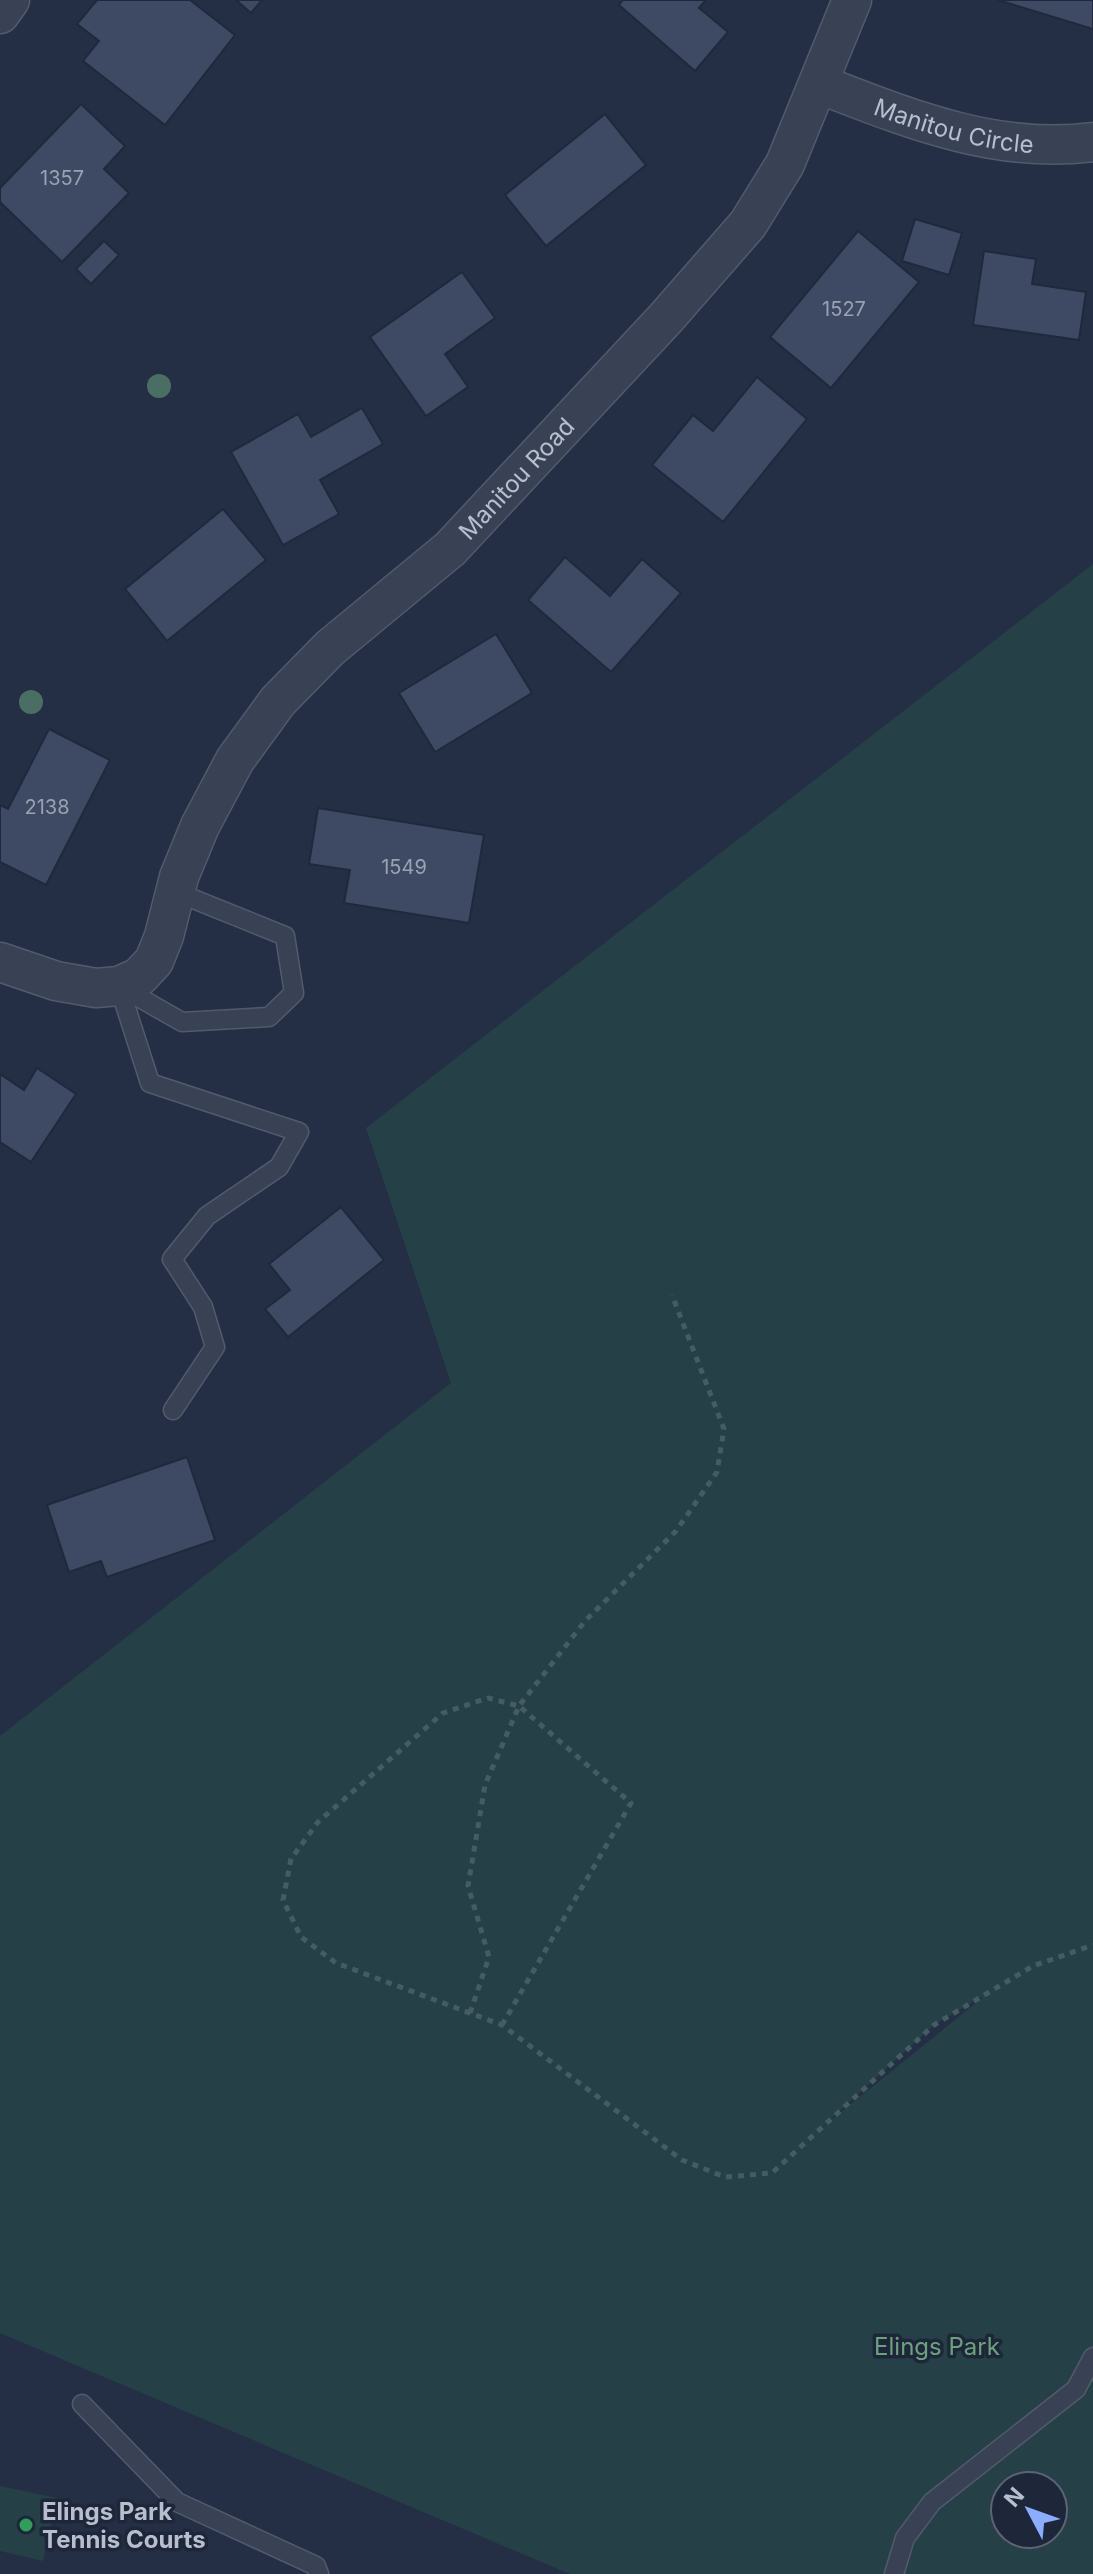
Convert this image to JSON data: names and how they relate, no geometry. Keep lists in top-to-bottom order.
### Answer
{
  "streets": {
    "street": ["Manitou Circle", "Manitou Road"]
  },
  "crossings": [
    ["Manitou Circle", "Manitou Road"]
  ],
  "parks": ["Elings Park"],
  "places": ["Elings Park Tennis Courts"],
  "house_numbers": [
    "1357",
    "1527",
    "2138",
    "1549"
  ],
  "north": "top left"
}
